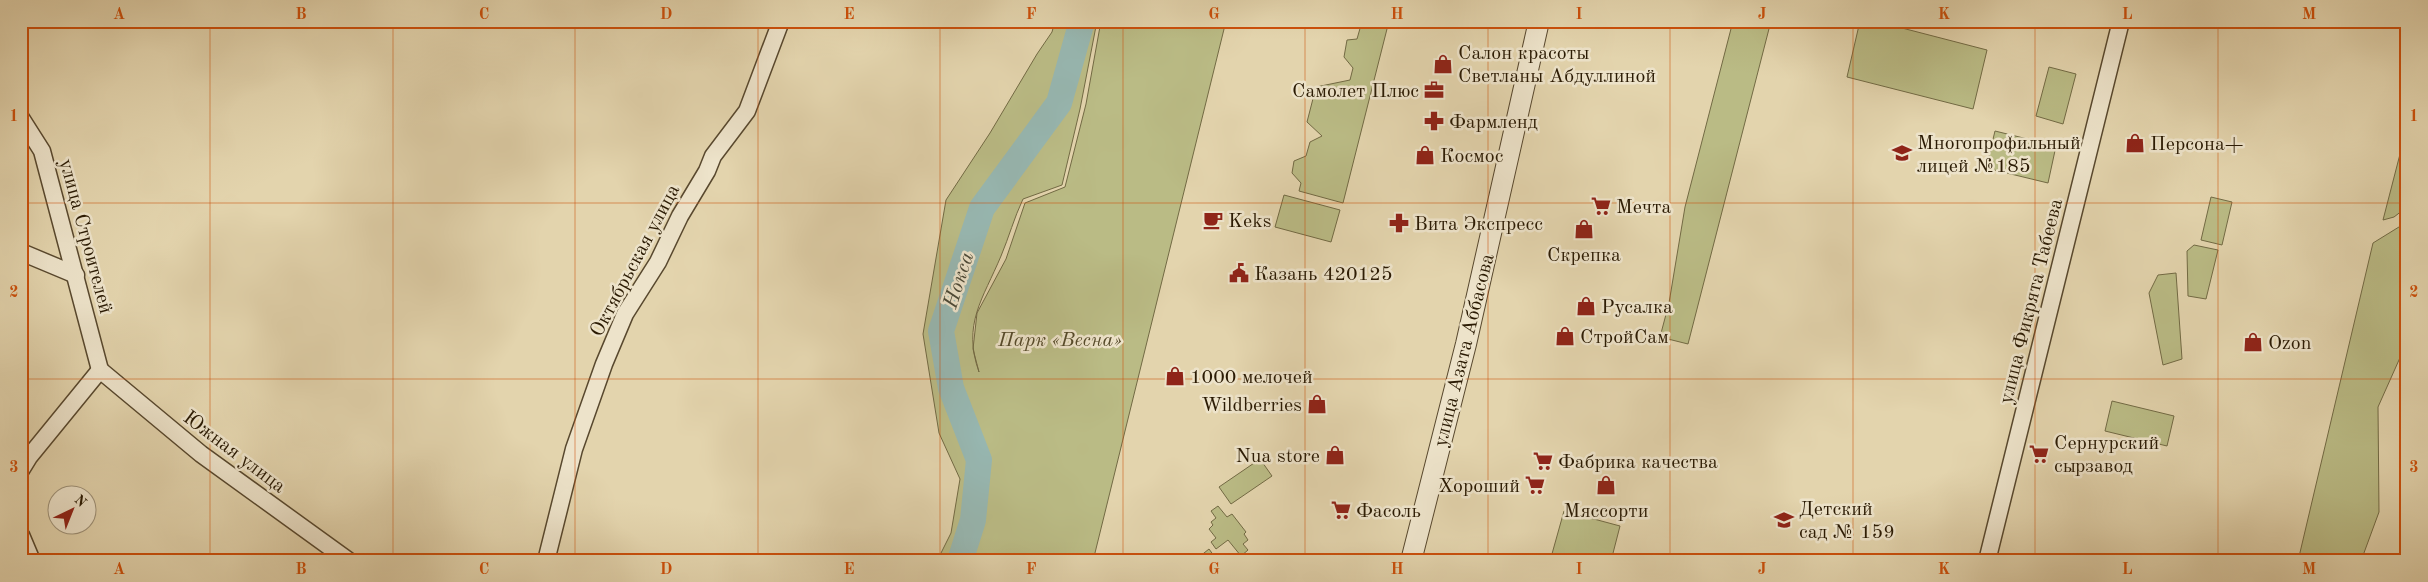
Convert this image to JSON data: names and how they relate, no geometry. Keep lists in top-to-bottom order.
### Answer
{
  "streets": {
    "street": [
      "улица Строителей",
      "Октябрьская улица",
      "улица Фикрята Табеева",
      "улица Азата Аббасова",
      "Южная улица"
    ]
  },
  "crossings": [
    ["улица Строителей", "Южная улица"]
  ],
  "water": ["Нокса"],
  "parks": ["Парк «Весна»"],
  "places": {
    "shop": [
      "Салон красоты Светланы Абдуллиной",
      "Персона+",
      "Космос",
      "Скрепка",
      "Русалка",
      "СтройСам",
      "Ozon",
      "1000 мелочей",
      "Wildberries",
      "Nua store",
      "Мяссорти"
    ],
    "office": ["Самолет Плюс"],
    "pharmacy": ["Фармленд", "Вита Экспресс"],
    "school or university": ["Многопрофильный лицей №185", "Детский сад № 159"],
    "supermarket": [
      "Мечта",
      "Сернурский сырзавод",
      "Фабрика качества",
      "Хороший",
      "Фасоль"
    ],
    "cafe": ["Keks"],
    "public building": ["Казань 420125"]
  },
  "north": "top right",
  "grid": {
    "columns": [
      "A",
      "B",
      "C",
      "D",
      "E",
      "F",
      "G",
      "H",
      "I",
      "J",
      "K",
      "L",
      "M"
    ],
    "rows": ["1", "2", "3"]
  }
}
